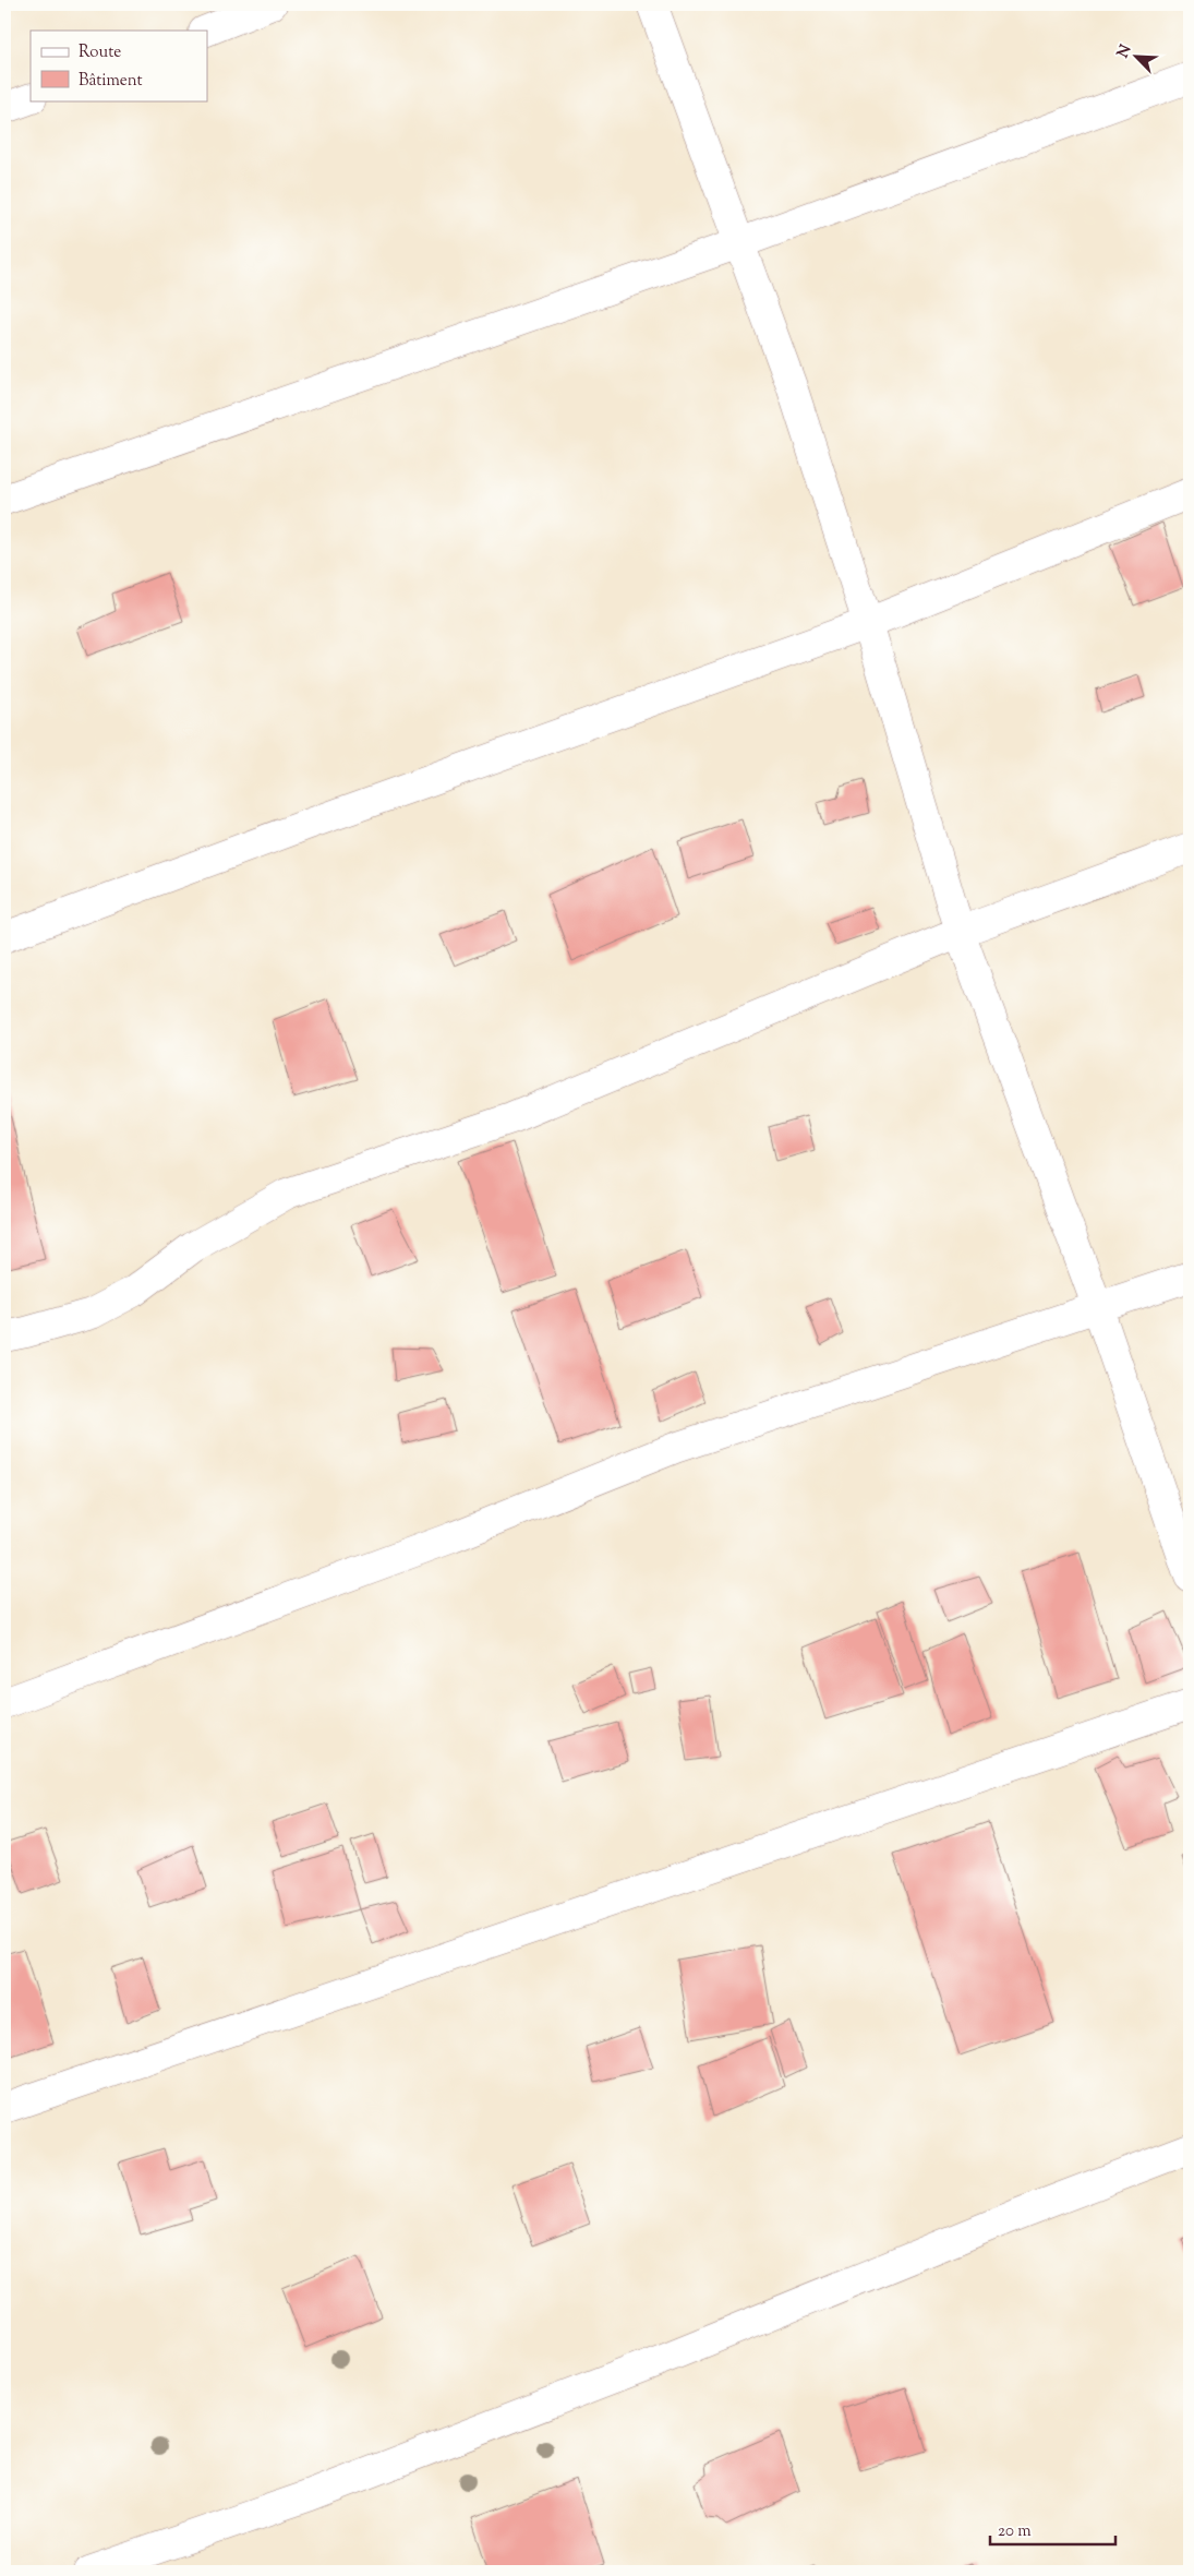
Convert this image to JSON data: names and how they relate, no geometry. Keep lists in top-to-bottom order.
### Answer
{
  "legend": ["Route", "Bâtiment"],
  "scale_bar": "20 m",
  "north": "top left"
}
